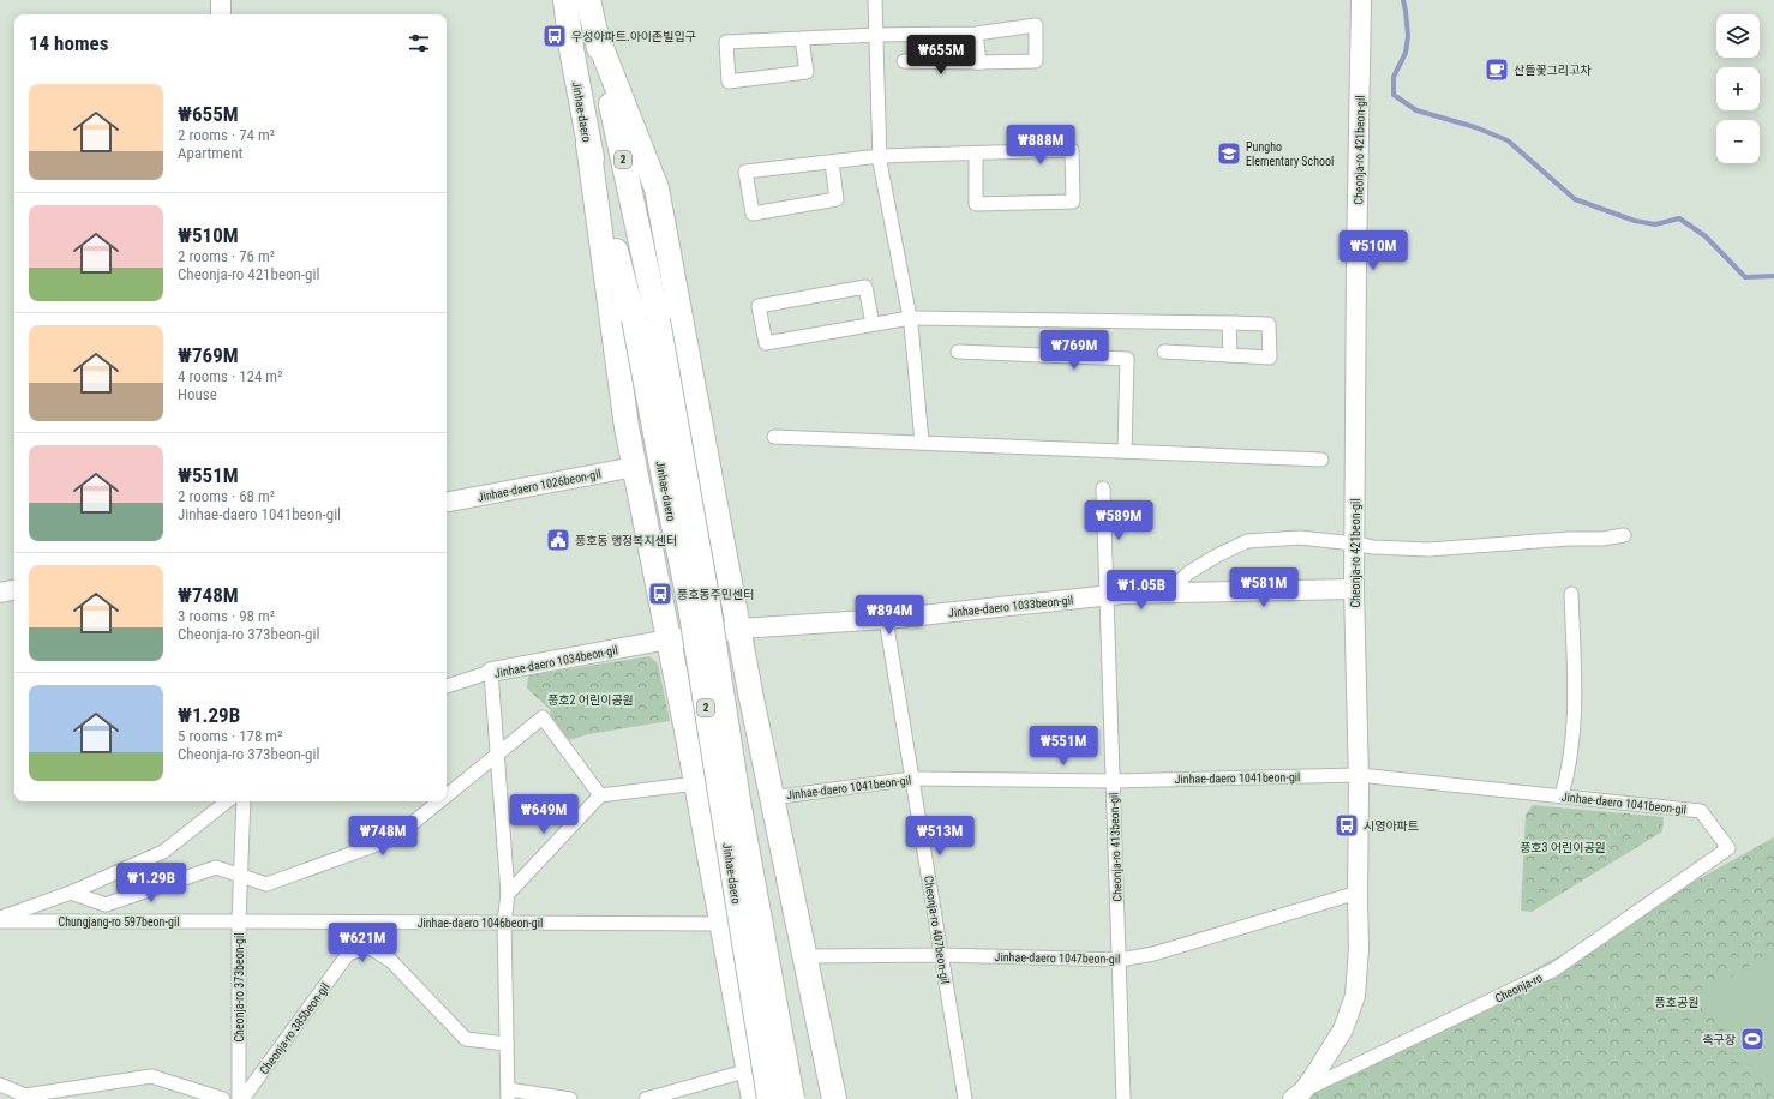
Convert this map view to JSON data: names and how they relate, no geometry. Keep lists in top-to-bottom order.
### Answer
{
  "streets": {
    "highway": ["Jinhae-daero", "2"],
    "main road": [
      "Cheonja-ro 421beon-gil",
      "Jinhae-daero 1026beon-gil",
      "Jinhae-daero 1033beon-gil",
      "Jinhae-daero 1034beon-gil"
    ],
    "street": [
      "Jinhae-daero 1041beon-gil",
      "Cheonja-ro 413beon-gil",
      "Chungjang-ro 597beon-gil",
      "Jinhae-daero 1046beon-gil",
      "Cheonja-ro 407beon-gil",
      "Jinhae-daero 1047beon-gil",
      "Cheonja-ro 373beon-gil",
      "Cheonja-ro",
      "Cheonja-ro 385beon-gil"
    ]
  },
  "crossings": [
    ["Cheonja-ro 421beon-gil", "Jinhae-daero 1033beon-gil"],
    ["Cheonja-ro 421beon-gil", "Jinhae-daero 1041beon-gil"],
    ["Cheonja-ro 421beon-gil", "Jinhae-daero 1047beon-gil"],
    ["Cheonja-ro 421beon-gil", "Cheonja-ro"],
    ["Jinhae-daero 1033beon-gil", "Jinhae-daero 1034beon-gil"],
    ["Jinhae-daero 1033beon-gil", "Cheonja-ro 413beon-gil"],
    ["Jinhae-daero 1033beon-gil", "Cheonja-ro 407beon-gil"],
    ["Jinhae-daero 1041beon-gil", "Cheonja-ro 413beon-gil"],
    ["Jinhae-daero 1041beon-gil", "Cheonja-ro 407beon-gil"],
    ["Jinhae-daero 1041beon-gil", "Cheonja-ro"],
    ["Cheonja-ro 413beon-gil", "Jinhae-daero 1047beon-gil"],
    ["Chungjang-ro 597beon-gil", "Jinhae-daero 1046beon-gil"],
    ["Chungjang-ro 597beon-gil", "Cheonja-ro 373beon-gil"],
    ["Jinhae-daero 1046beon-gil", "Cheonja-ro 373beon-gil"],
    ["Cheonja-ro 407beon-gil", "Jinhae-daero 1047beon-gil"]
  ],
  "parks": ["풍호2 어린이공원", "풍호3 어린이공원", "풍호공원"],
  "places": {
    "bus stop": ["우성아파트.아이존빌입구", "풍호동주민센터", "시영아파트"],
    "cafe": ["산들꽃그리고차"],
    "school or university": ["Pungho Elementary School"],
    "public building": ["풍호동 행정복지센터"],
    "sports": ["축구장"]
  },
  "page": {
    "map_buttons": ["+", "−"],
    "heading": "14 homes",
    "price": [
      "₩655M",
      "₩888M",
      "₩510M",
      "₩769M",
      "₩589M",
      "₩581M",
      "₩1.05B",
      "₩894M",
      "₩551M",
      "₩649M",
      "₩748M",
      "₩513M",
      "₩1.29B",
      "₩621M"
    ],
    "list": [
      {
        "name": "₩655M",
        "note": "2 rooms · 74 m² · Apartment"
      },
      {
        "name": "₩510M",
        "note": "2 rooms · 76 m² · Cheonja-ro 421beon-gil"
      },
      {
        "name": "₩769M",
        "note": "4 rooms · 124 m² · House"
      },
      {
        "name": "₩551M",
        "note": "2 rooms · 68 m² · Jinhae-daero 1041beon-gil"
      },
      {
        "name": "₩748M",
        "note": "3 rooms · 98 m² · Cheonja-ro 373beon-gil"
      },
      {
        "name": "₩1.29B",
        "note": "5 rooms · 178 m² · Cheonja-ro 373beon-gil"
      }
    ]
  }
}
